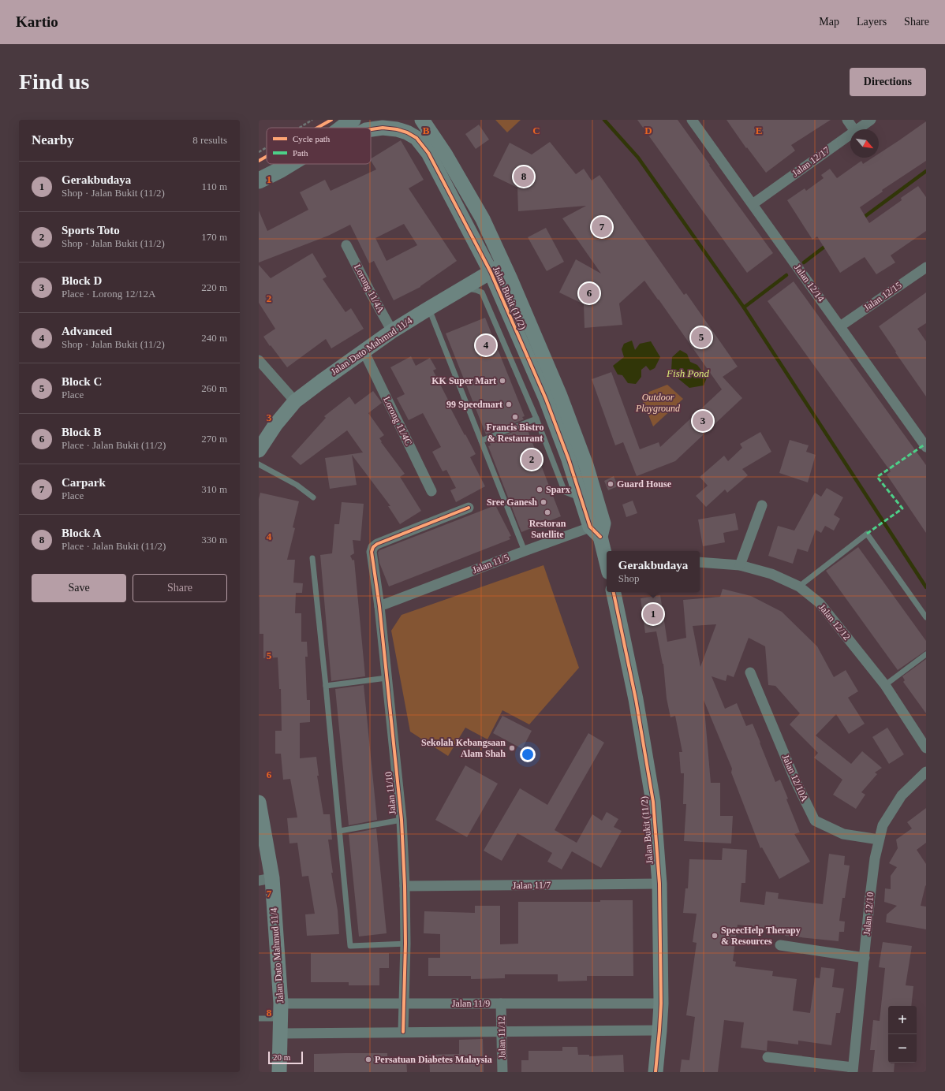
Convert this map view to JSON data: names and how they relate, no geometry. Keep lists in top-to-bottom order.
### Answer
{
  "streets": {
    "street": [
      "Jalan 12/17",
      "Jalan 12/14",
      "Lorong 11/4A",
      "Jalan 12/15",
      "Jalan Bukit (11/2)",
      "Jalan Dato Mahmud 11/4",
      "Lorong 11/4C",
      "Jalan 11/5",
      "Jalan 12/12",
      "Jalan 12/10A",
      "Jalan 11/10",
      "Jalan 11/7",
      "Jalan 12/10",
      "Jalan 11/9",
      "Jalan 11/12"
    ]
  },
  "crossings": [
    ["Jalan 12/17", "Jalan 12/14"],
    ["Jalan 12/14", "Jalan 12/15"],
    ["Lorong 11/4A", "Jalan Dato Mahmud 11/4"],
    ["Jalan Bukit (11/2)", "Jalan Dato Mahmud 11/4"],
    ["Jalan Bukit (11/2)", "Jalan 11/5"],
    ["Jalan Bukit (11/2)", "Jalan 11/7"],
    ["Jalan Bukit (11/2)", "Jalan 11/9"],
    ["Jalan Dato Mahmud 11/4", "Lorong 11/4C"],
    ["Jalan Dato Mahmud 11/4", "Jalan 11/9"],
    ["Jalan 11/5", "Jalan 11/10"],
    ["Jalan 12/10A", "Jalan 12/10"],
    ["Jalan 11/10", "Jalan 11/7"],
    ["Jalan 11/10", "Jalan 11/9"],
    ["Jalan 11/9", "Jalan 11/12"]
  ],
  "water": ["Fish Pond"],
  "parks": ["Outdoor Playground"],
  "places": [
    "KK Super Mart",
    "99 Speedmart",
    "Francis Bistro & Restaurant",
    "Guard House",
    "Sparx",
    "Sree Ganesh",
    "Restoran Satellite",
    "Sekolah Kebangsaan Alam Shah",
    "SpeecHelp Therapy & Resources",
    "Persatuan Diabetes Malaysia"
  ],
  "legend": ["Cycle path", "Path"],
  "scale_bar": "20 m",
  "north": "bottom right",
  "page": {
    "header": "Kartio",
    "nav": ["Map", "Layers", "Share"],
    "buttons": [
      "Directions",
      ["Save", "Share"]
    ],
    "title": "Find us",
    "heading": ["Nearby", "8 results"],
    "list": [
      {
        "mark": "1",
        "name": "Gerakbudaya",
        "note": "Shop · Jalan Bukit (11/2)",
        "value": "110 m"
      },
      {
        "mark": "2",
        "name": "Sports Toto",
        "note": "Shop · Jalan Bukit (11/2)",
        "value": "170 m"
      },
      {
        "mark": "3",
        "name": "Block D",
        "note": "Place · Lorong 12/12A",
        "value": "220 m"
      },
      {
        "mark": "4",
        "name": "Advanced",
        "note": "Shop · Jalan Bukit (11/2)",
        "value": "240 m"
      },
      {
        "mark": "5",
        "name": "Block C",
        "note": "Place",
        "value": "260 m"
      },
      {
        "mark": "6",
        "name": "Block B",
        "note": "Place · Jalan Bukit (11/2)",
        "value": "270 m"
      },
      {
        "mark": "7",
        "name": "Carpark",
        "note": "Place",
        "value": "310 m"
      },
      {
        "mark": "8",
        "name": "Block A",
        "note": "Place · Jalan Bukit (11/2)",
        "value": "330 m"
      }
    ],
    "pins": [
      "8",
      "7",
      "6",
      "5",
      "4",
      "3",
      "2",
      "1"
    ],
    "popup": ["Gerakbudaya", "Shop"],
    "map_buttons": ["+", "−"],
    "scale": "20 m"
  },
  "grid": {
    "columns": [
      "B",
      "C",
      "D",
      "E"
    ],
    "rows": [
      "1",
      "2",
      "3",
      "4",
      "5",
      "6",
      "7",
      "8"
    ]
  }
}
